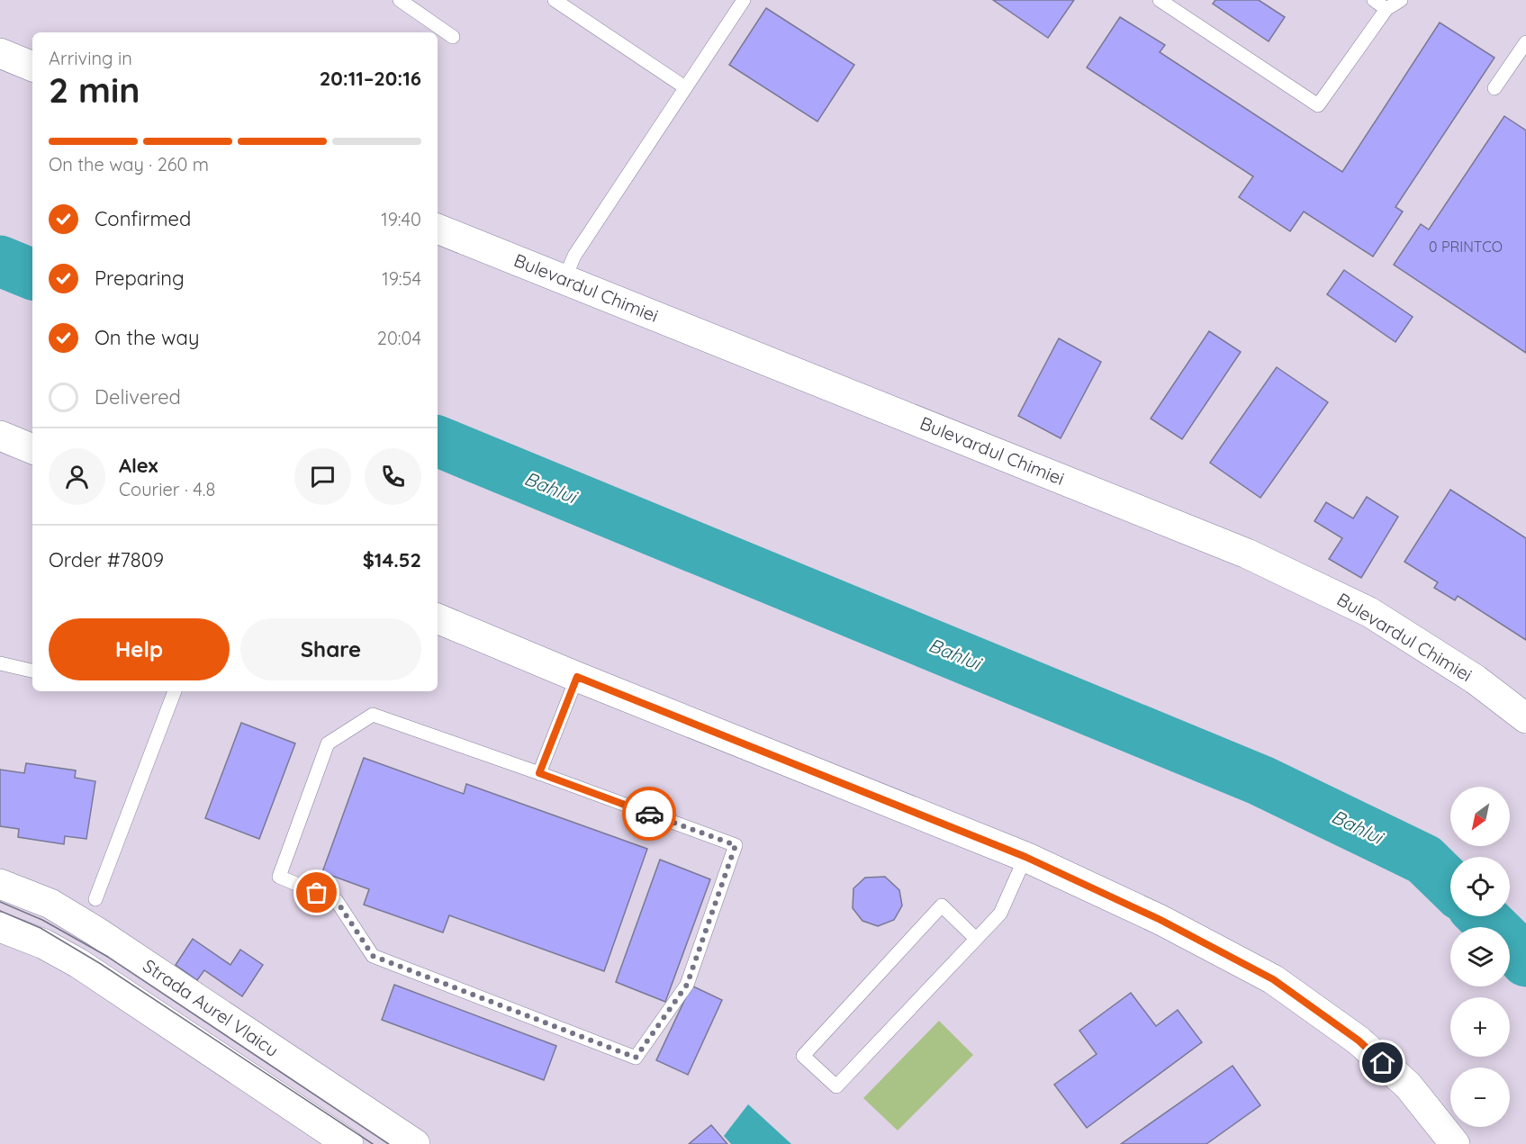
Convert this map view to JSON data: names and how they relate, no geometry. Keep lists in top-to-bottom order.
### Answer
{
  "streets": {
    "street": ["Bulevardul Chimiei", "Strada Aurel Vlaicu"]
  },
  "water": ["Bahlui"],
  "house_numbers": ["0 PRINTCO"],
  "north": "bottom left",
  "page": {
    "heading": ["2 min", "Arriving in", "20:11–20:16"],
    "panel": [
      "Alex",
      "Courier · 4.8",
      "Order #7809",
      "$14.52"
    ],
    "bar": "On the way · 260 m",
    "list": [
      ["Confirmed", "19:40"],
      ["Preparing", "19:54"],
      ["On the way", "20:04"],
      "Delivered"
    ],
    "buttons": ["Help", "Share"],
    "map_buttons": ["+", "−"]
  }
}
